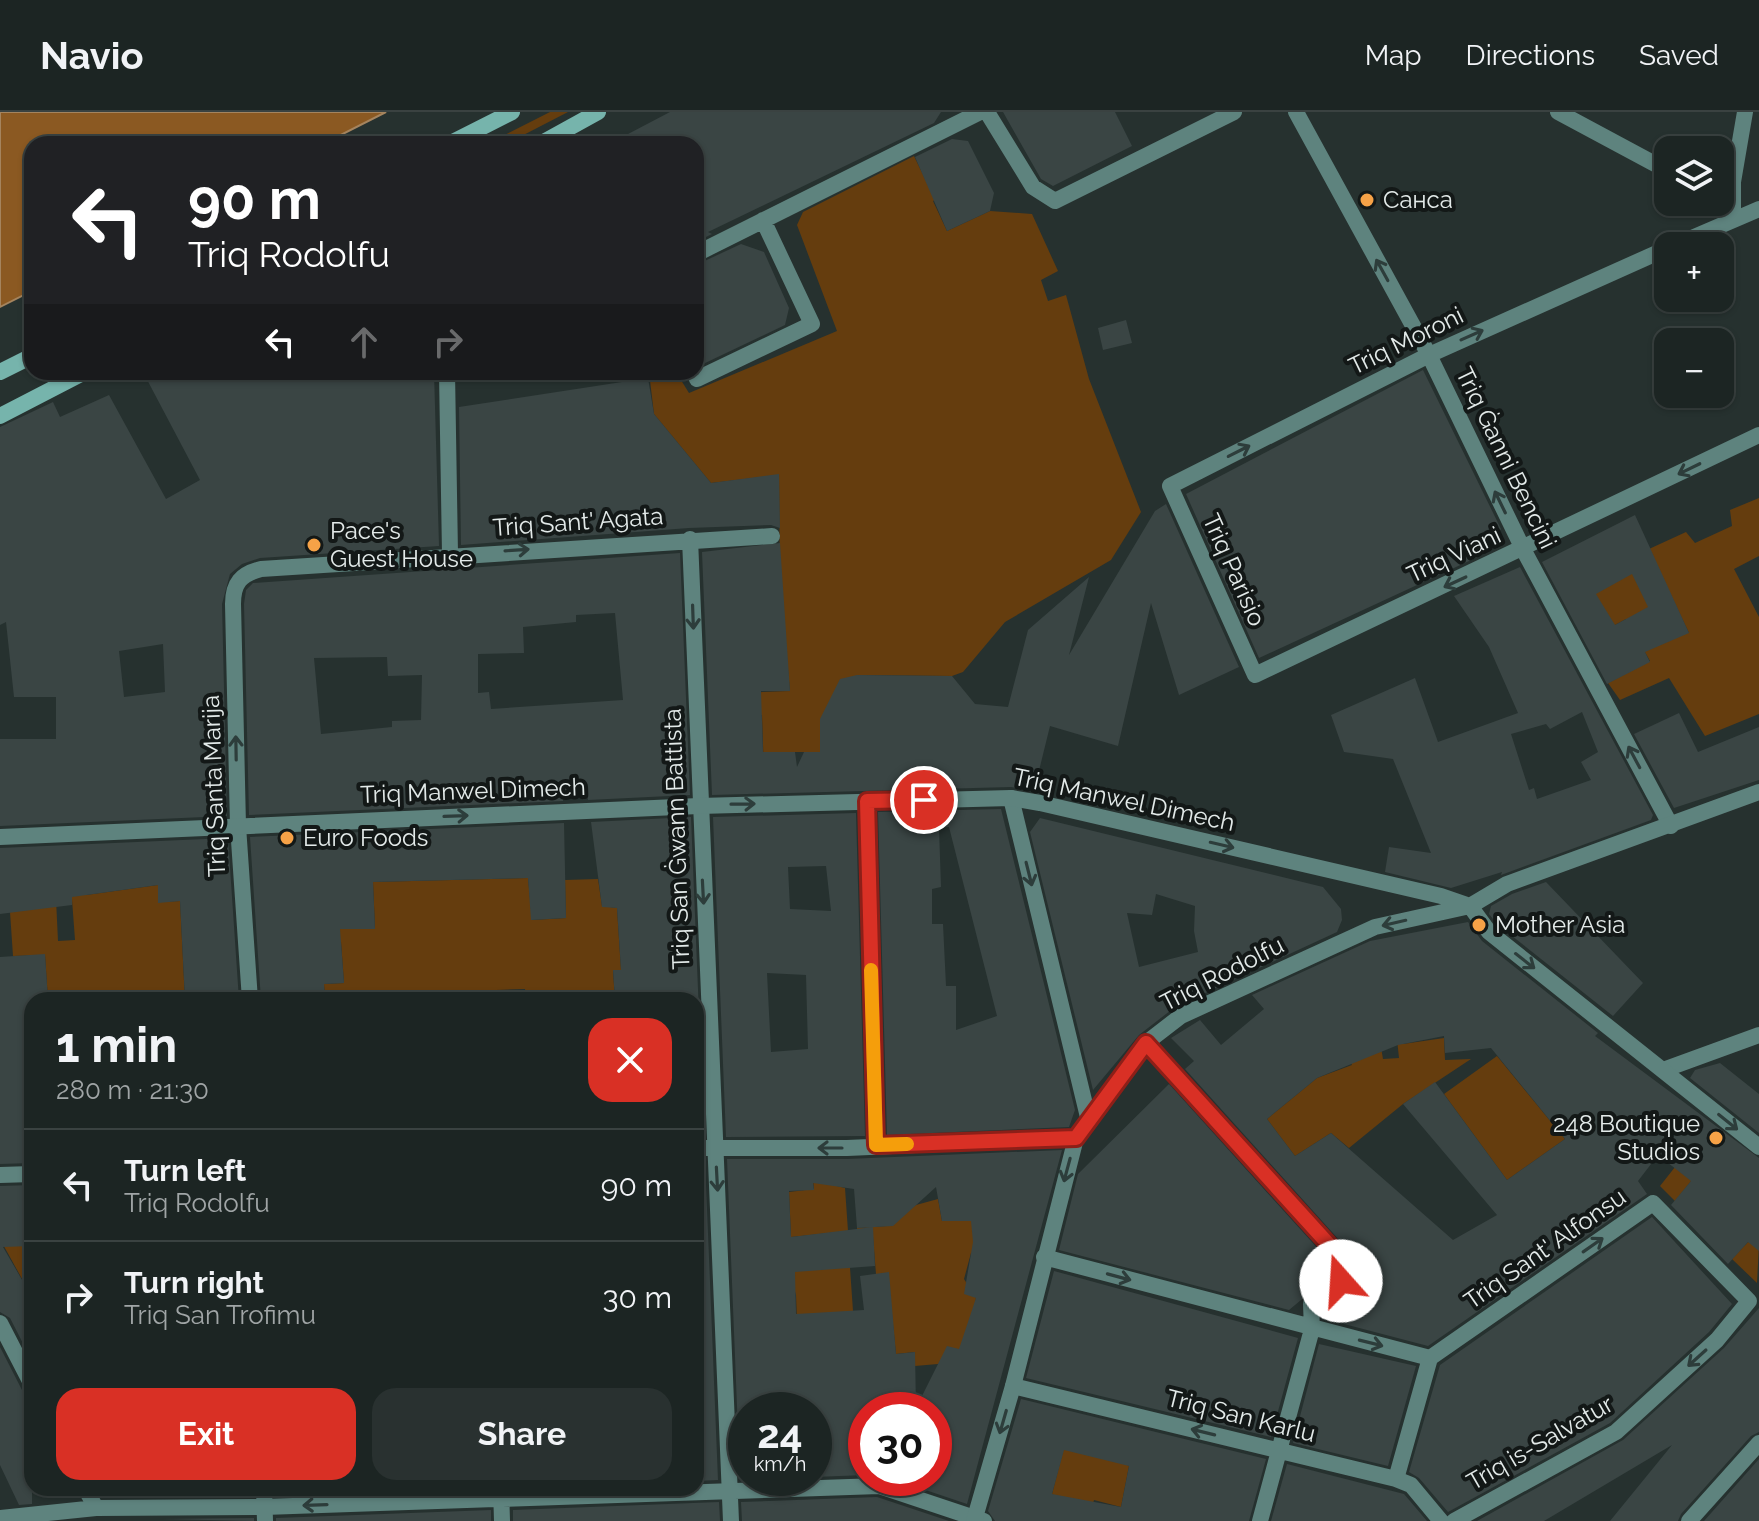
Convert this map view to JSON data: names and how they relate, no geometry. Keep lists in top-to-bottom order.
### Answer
{
  "streets": {
    "street": [
      "Triq Moroni",
      "Triq Ġanni Bencini",
      "Triq Sant' Agata",
      "Triq Viani",
      "Triq Parisio",
      "Triq Santa Marija",
      "Triq Manwel Dimech",
      "Triq San Ġwann Battista",
      "Triq Rodolfu",
      "Triq Sant' Alfonsu",
      "Triq San Karlu",
      "Triq is-Salvatur"
    ]
  },
  "crossings": [
    ["Triq Moroni", "Triq Ġanni Bencini"],
    ["Triq Moroni", "Triq Parisio"],
    ["Triq Ġanni Bencini", "Triq Viani"],
    ["Triq Ġanni Bencini", "Triq Rodolfu"],
    ["Triq Sant' Agata", "Triq Santa Marija"],
    ["Triq Sant' Agata", "Triq San Ġwann Battista"],
    ["Triq Viani", "Triq Parisio"],
    ["Triq Santa Marija", "Triq Manwel Dimech"],
    ["Triq Manwel Dimech", "Triq San Ġwann Battista"],
    ["Triq Manwel Dimech", "Triq Rodolfu"],
    ["Triq Rodolfu", "Triq San Karlu"],
    ["Triq Sant' Alfonsu", "Triq is-Salvatur"]
  ],
  "one_way": [
    "Triq Moroni",
    "Triq Ġanni Bencini",
    "Triq Sant' Agata",
    "Triq Viani",
    "Triq Santa Marija",
    "Triq Manwel Dimech",
    "Triq San Ġwann Battista",
    "Triq Rodolfu",
    "Triq is-Salvatur"
  ],
  "places": [
    "Санса",
    "Pace's Guest House",
    "Euro Foods",
    "Mother Asia",
    "248 Boutique Studios"
  ],
  "page": {
    "header": "Navio",
    "nav": ["Map", "Directions", "Saved"],
    "map_buttons": ["+", "−"],
    "turn": ["90 m", "Triq Rodolfu"],
    "heading": ["1 min", "280 m · 21:30"],
    "list": [
      {
        "name": "Turn left",
        "note": "Triq Rodolfu",
        "value": "90 m"
      },
      {
        "name": "Turn right",
        "note": "Triq San Trofimu",
        "value": "30 m"
      }
    ],
    "buttons": ["Exit", "Share"],
    "speed": "24 km/h",
    "limit": "30"
  }
}
